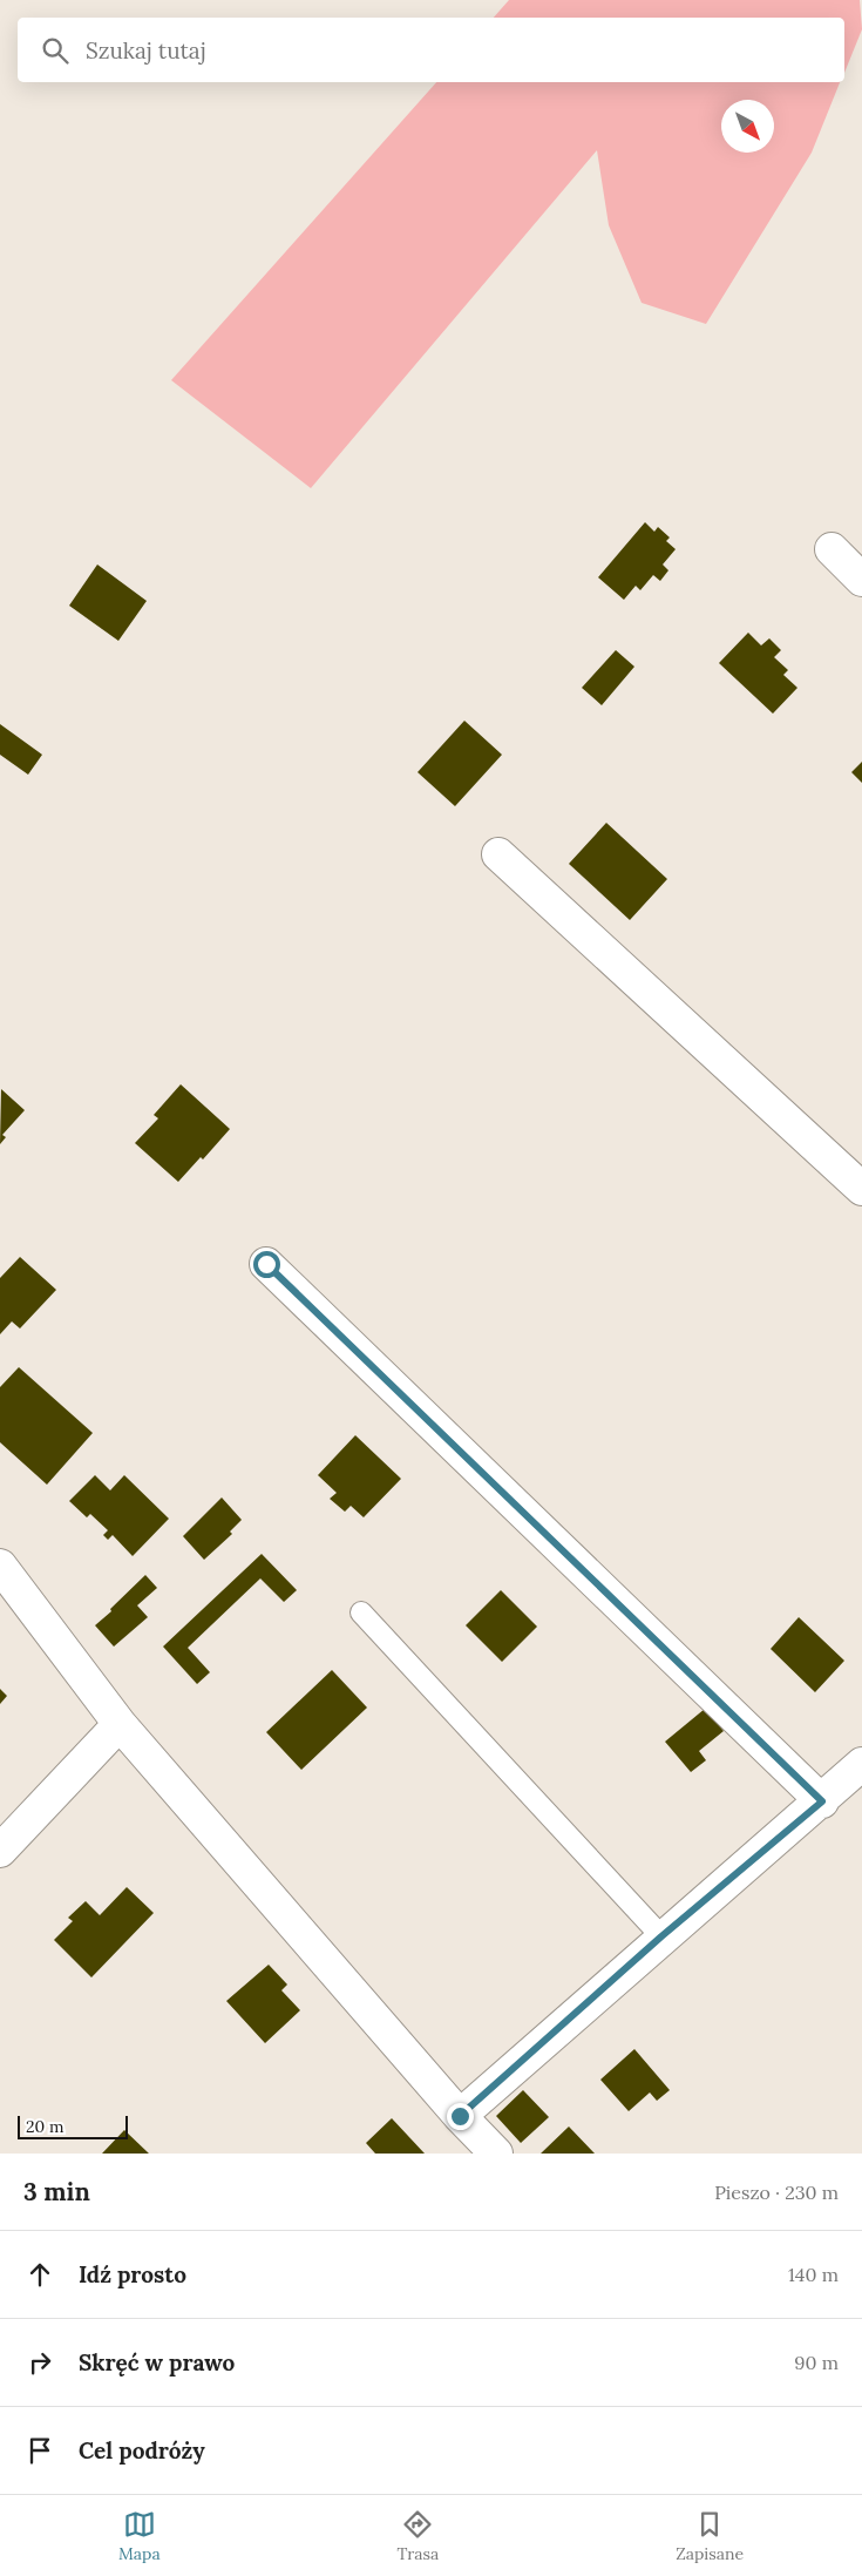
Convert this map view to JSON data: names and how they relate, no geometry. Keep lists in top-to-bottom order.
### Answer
{
  "scale_bar": "20 m",
  "north": "bottom right",
  "page": {
    "search": "Szukaj tutaj",
    "scale": "20 m",
    "heading": ["3 min", "Pieszo · 230 m"],
    "list": [
      ["Idź prosto", "140 m"],
      ["Skręć w prawo", "90 m"],
      "Cel podróży"
    ],
    "nav": ["Mapa", "Trasa", "Zapisane"]
  }
}
